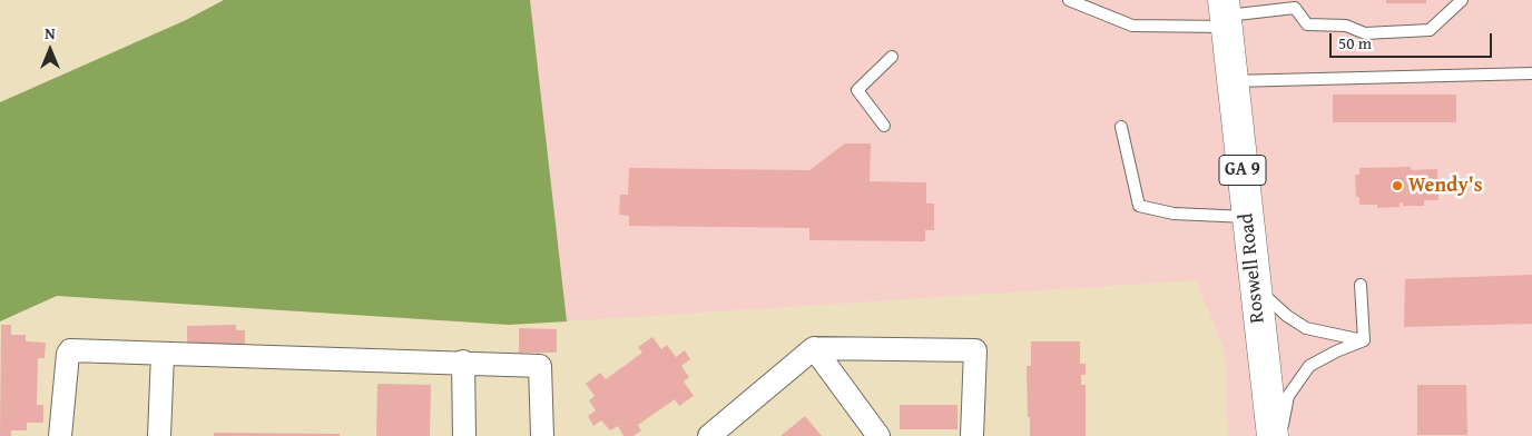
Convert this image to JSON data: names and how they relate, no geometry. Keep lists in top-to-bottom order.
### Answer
{
  "streets": {
    "main road": ["GA 9", "Roswell Road"]
  },
  "places": ["Wendy's"],
  "scale_bar": "50 m",
  "north": "top"
}
